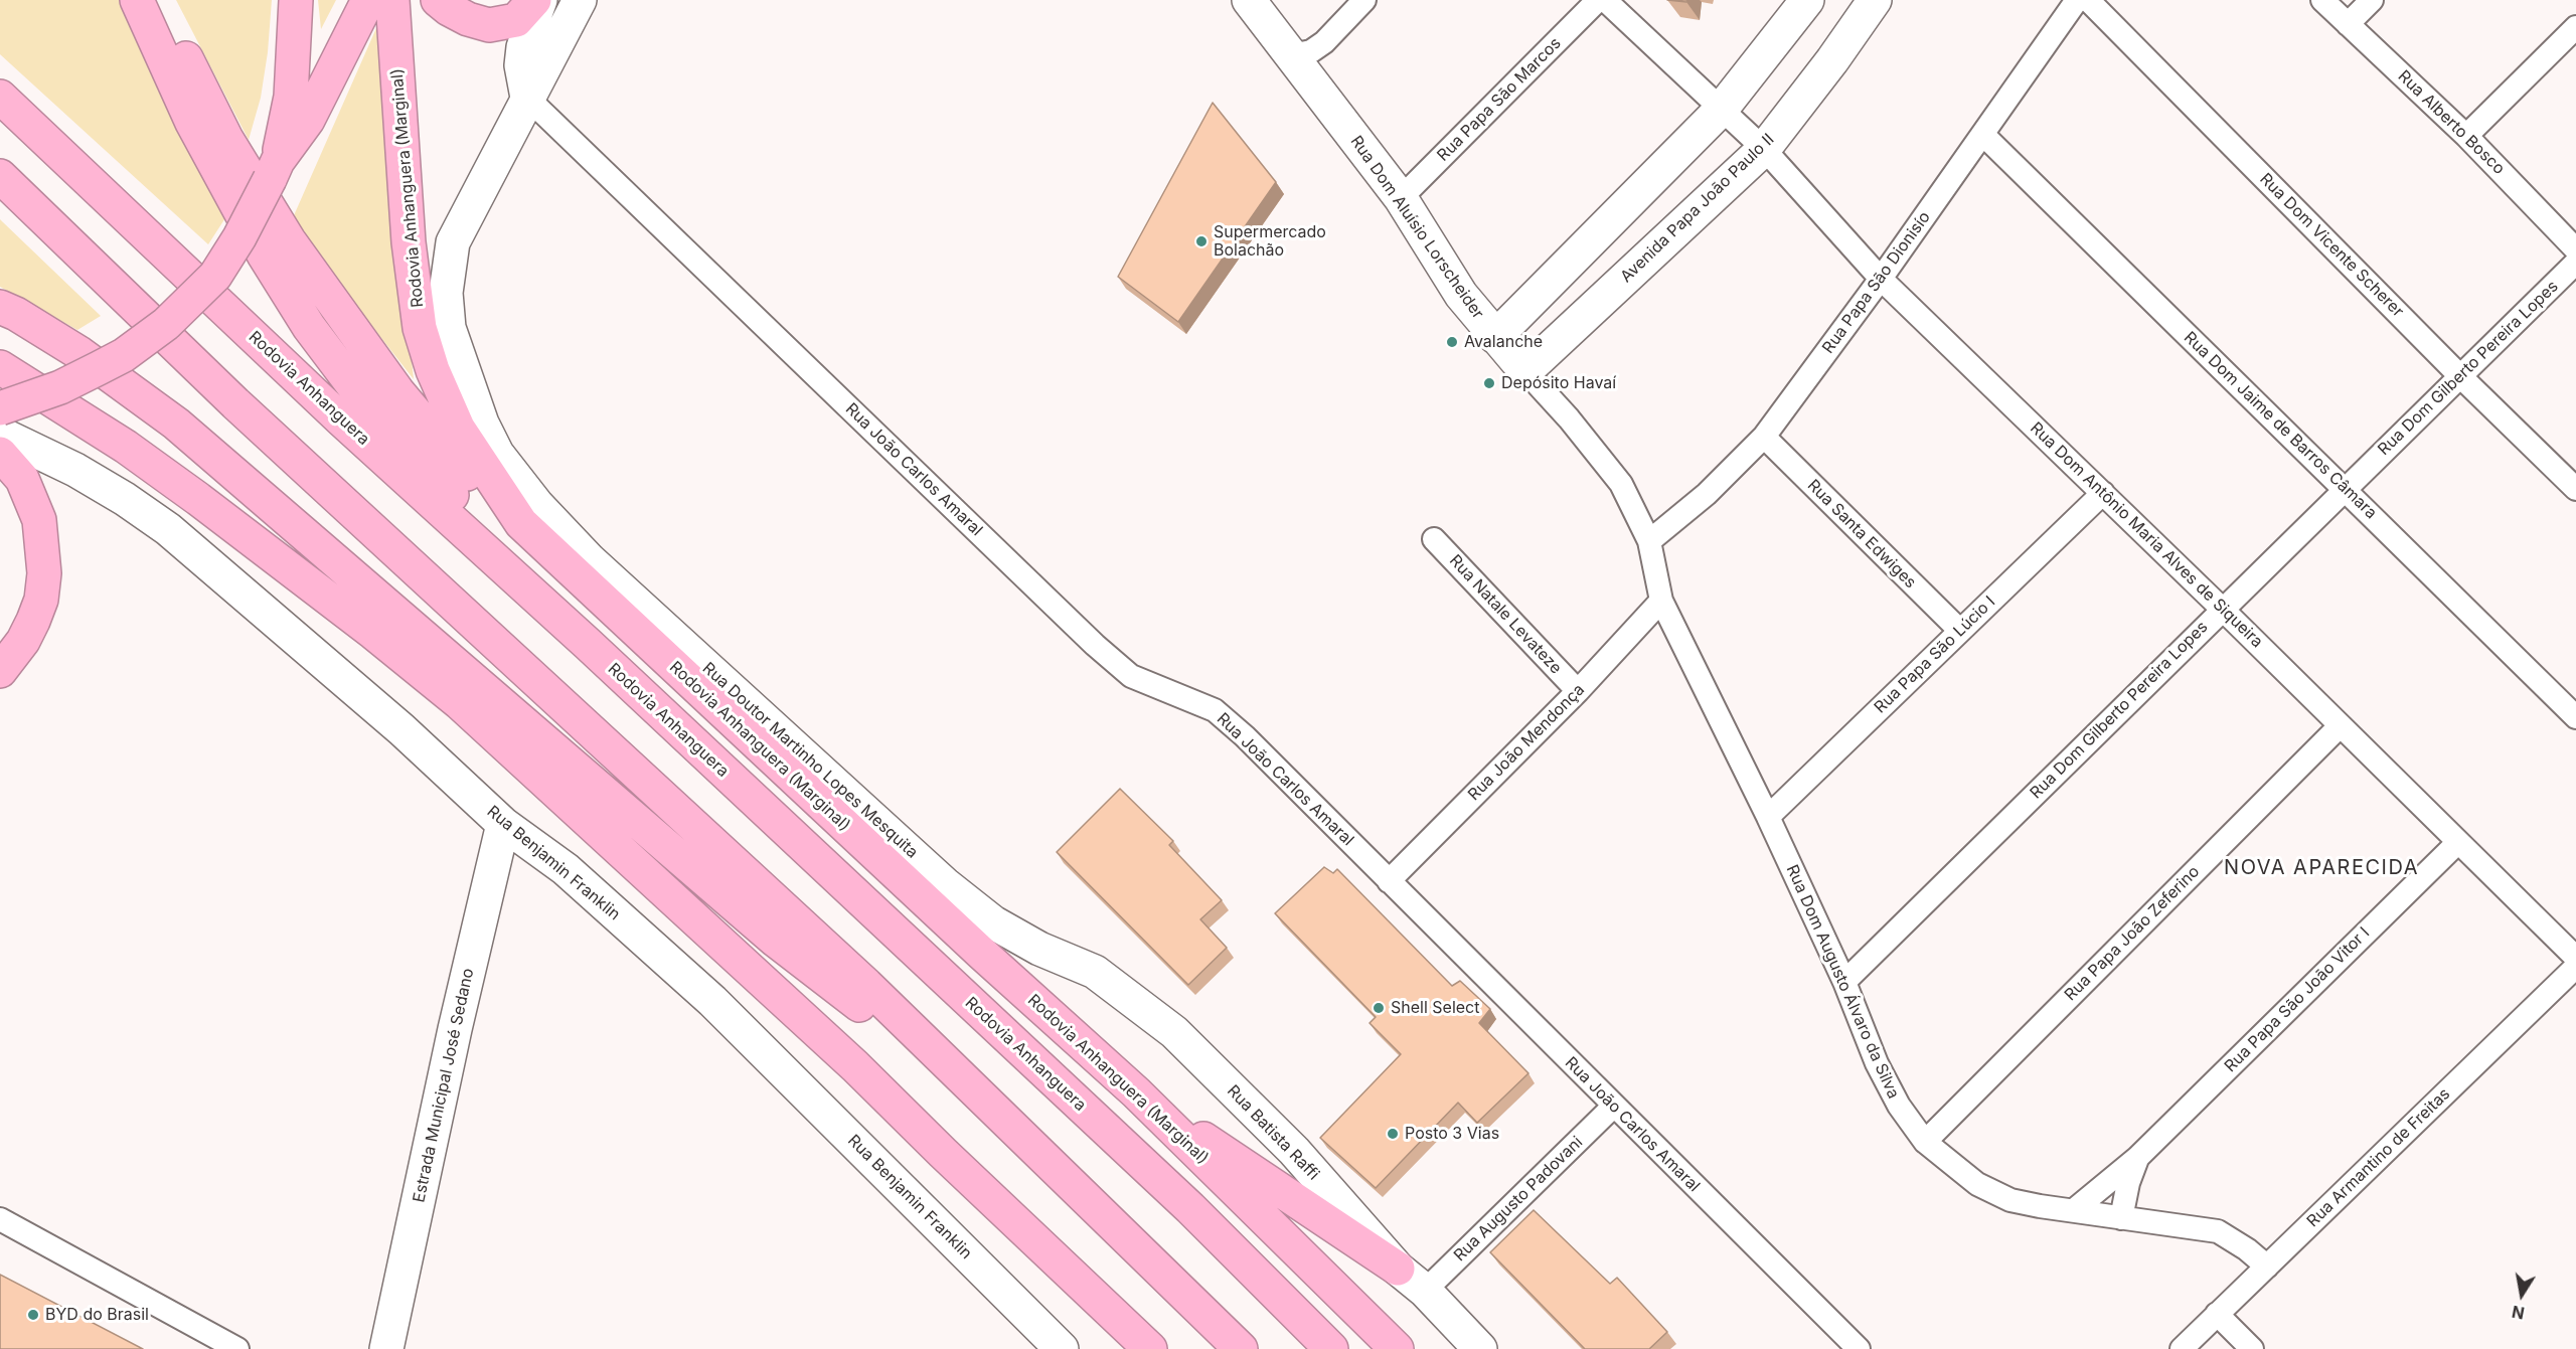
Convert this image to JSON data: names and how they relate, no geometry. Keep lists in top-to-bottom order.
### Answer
{
  "streets": {
    "highway": ["Rodovia Anhanguera (Marginal)", "Rodovia Anhanguera"],
    "street": [
      "Rua Papa São Marcos",
      "Rua Alberto Bosco",
      "Avenida Papa João Paulo II",
      "Rua Dom Aluísio Lorscheider",
      "Rua Dom Vicente Scherer",
      "Rua Papa São Dionisío",
      "Rua Dom Gilberto Pereira Lopes",
      "Rua Dom Jaime de Barros Câmara",
      "Rua João Carlos Amaral",
      "Rua Santa Edwiges",
      "Rua Dom Antônio Maria Alves de Siqueira",
      "Rua Natale Levateze",
      "Rua Papa São Lúcio I",
      "Rua João Mendonça",
      "Rua Doutor Martinho Lopes Mesquita",
      "Rua Benjamin Franklin",
      "Rua Papa João Zeferino",
      "Rua Dom Augusto Álvaro da Silva",
      "Rua Papa São João Vitor I",
      "Estrada Municipal José Sedano",
      "Rua Batista Raffi",
      "Rua Armantino de Freitas",
      "Rua Augusto Padovani"
    ]
  },
  "crossings": [
    ["Rua Papa São Marcos", "Rua Dom Aluísio Lorscheider"],
    ["Avenida Papa João Paulo II", "Rua Dom Aluísio Lorscheider"],
    ["Avenida Papa João Paulo II", "Rua Dom Antônio Maria Alves de Siqueira"],
    ["Rua Dom Aluísio Lorscheider", "Rua Papa São Dionisío"],
    ["Rua Dom Aluísio Lorscheider", "Rua Dom Augusto Álvaro da Silva"],
    ["Rua Dom Vicente Scherer", "Rua Dom Gilberto Pereira Lopes"],
    ["Rua Papa São Dionisío", "Rua Dom Jaime de Barros Câmara"],
    ["Rua Papa São Dionisío", "Rua Santa Edwiges"],
    ["Rua Papa São Dionisío", "Rua Dom Antônio Maria Alves de Siqueira"],
    ["Rua Papa São Dionisío", "Rua Dom Augusto Álvaro da Silva"],
    ["Rua Dom Gilberto Pereira Lopes", "Rua Dom Jaime de Barros Câmara"],
    ["Rua Dom Gilberto Pereira Lopes", "Rua Dom Antônio Maria Alves de Siqueira"],
    ["Rua Dom Gilberto Pereira Lopes", "Rua Dom Augusto Álvaro da Silva"],
    ["Rua João Carlos Amaral", "Rua João Mendonça"],
    ["Rua João Carlos Amaral", "Rua Doutor Martinho Lopes Mesquita"],
    ["Rua João Carlos Amaral", "Rua Augusto Padovani"],
    ["Rua Santa Edwiges", "Rua Papa São Lúcio I"],
    ["Rua Dom Antônio Maria Alves de Siqueira", "Rua Papa São Lúcio I"],
    ["Rua Dom Antônio Maria Alves de Siqueira", "Rua Papa João Zeferino"],
    ["Rua Dom Antônio Maria Alves de Siqueira", "Rua Papa São João Vitor I"],
    ["Rua Natale Levateze", "Rua João Mendonça"],
    ["Rua Papa São Lúcio I", "Rua Dom Augusto Álvaro da Silva"],
    ["Rua João Mendonça", "Rua Dom Augusto Álvaro da Silva"],
    ["Rua Doutor Martinho Lopes Mesquita", "Rua Batista Raffi"],
    ["Rua Benjamin Franklin", "Estrada Municipal José Sedano"],
    ["Rua Papa João Zeferino", "Rua Dom Augusto Álvaro da Silva"],
    ["Rua Dom Augusto Álvaro da Silva", "Rua Papa São João Vitor I"],
    ["Rua Dom Augusto Álvaro da Silva", "Rua Armantino de Freitas"],
    ["Rua Batista Raffi", "Rua Augusto Padovani"]
  ],
  "districts": ["NOVA APARECIDA"],
  "places": [
    "Supermercado Bolachão",
    "Avalanche",
    "Depósito Havaí",
    "Shell Select",
    "Posto 3 Vias",
    "BYD do Brasil"
  ],
  "north": "bottom"
}
